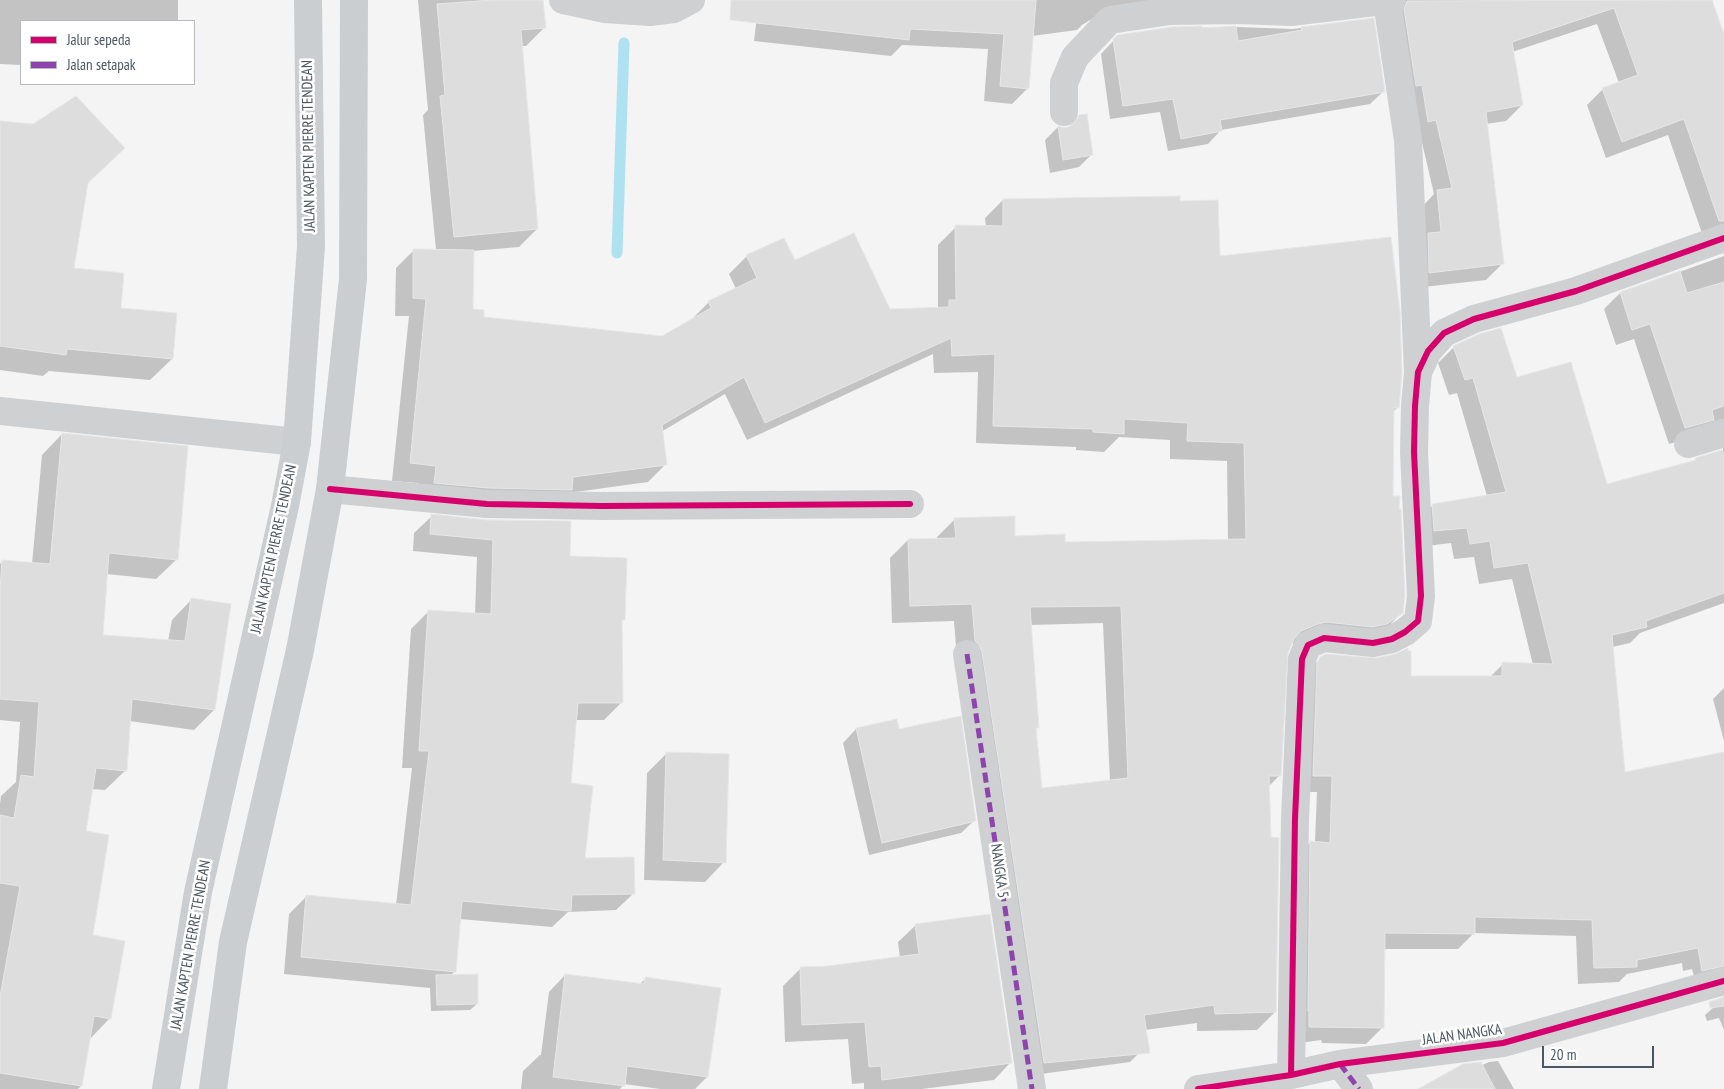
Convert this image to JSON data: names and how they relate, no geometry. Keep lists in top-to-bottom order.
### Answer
{
  "streets": {
    "main road": ["JALAN KAPTEN PIERRE TENDEAN"],
    "street": ["NANGKA 5", "JALAN NANGKA"]
  },
  "legend": ["Jalur sepeda", "Jalan setapak"],
  "scale_bar": "20 m"
}
